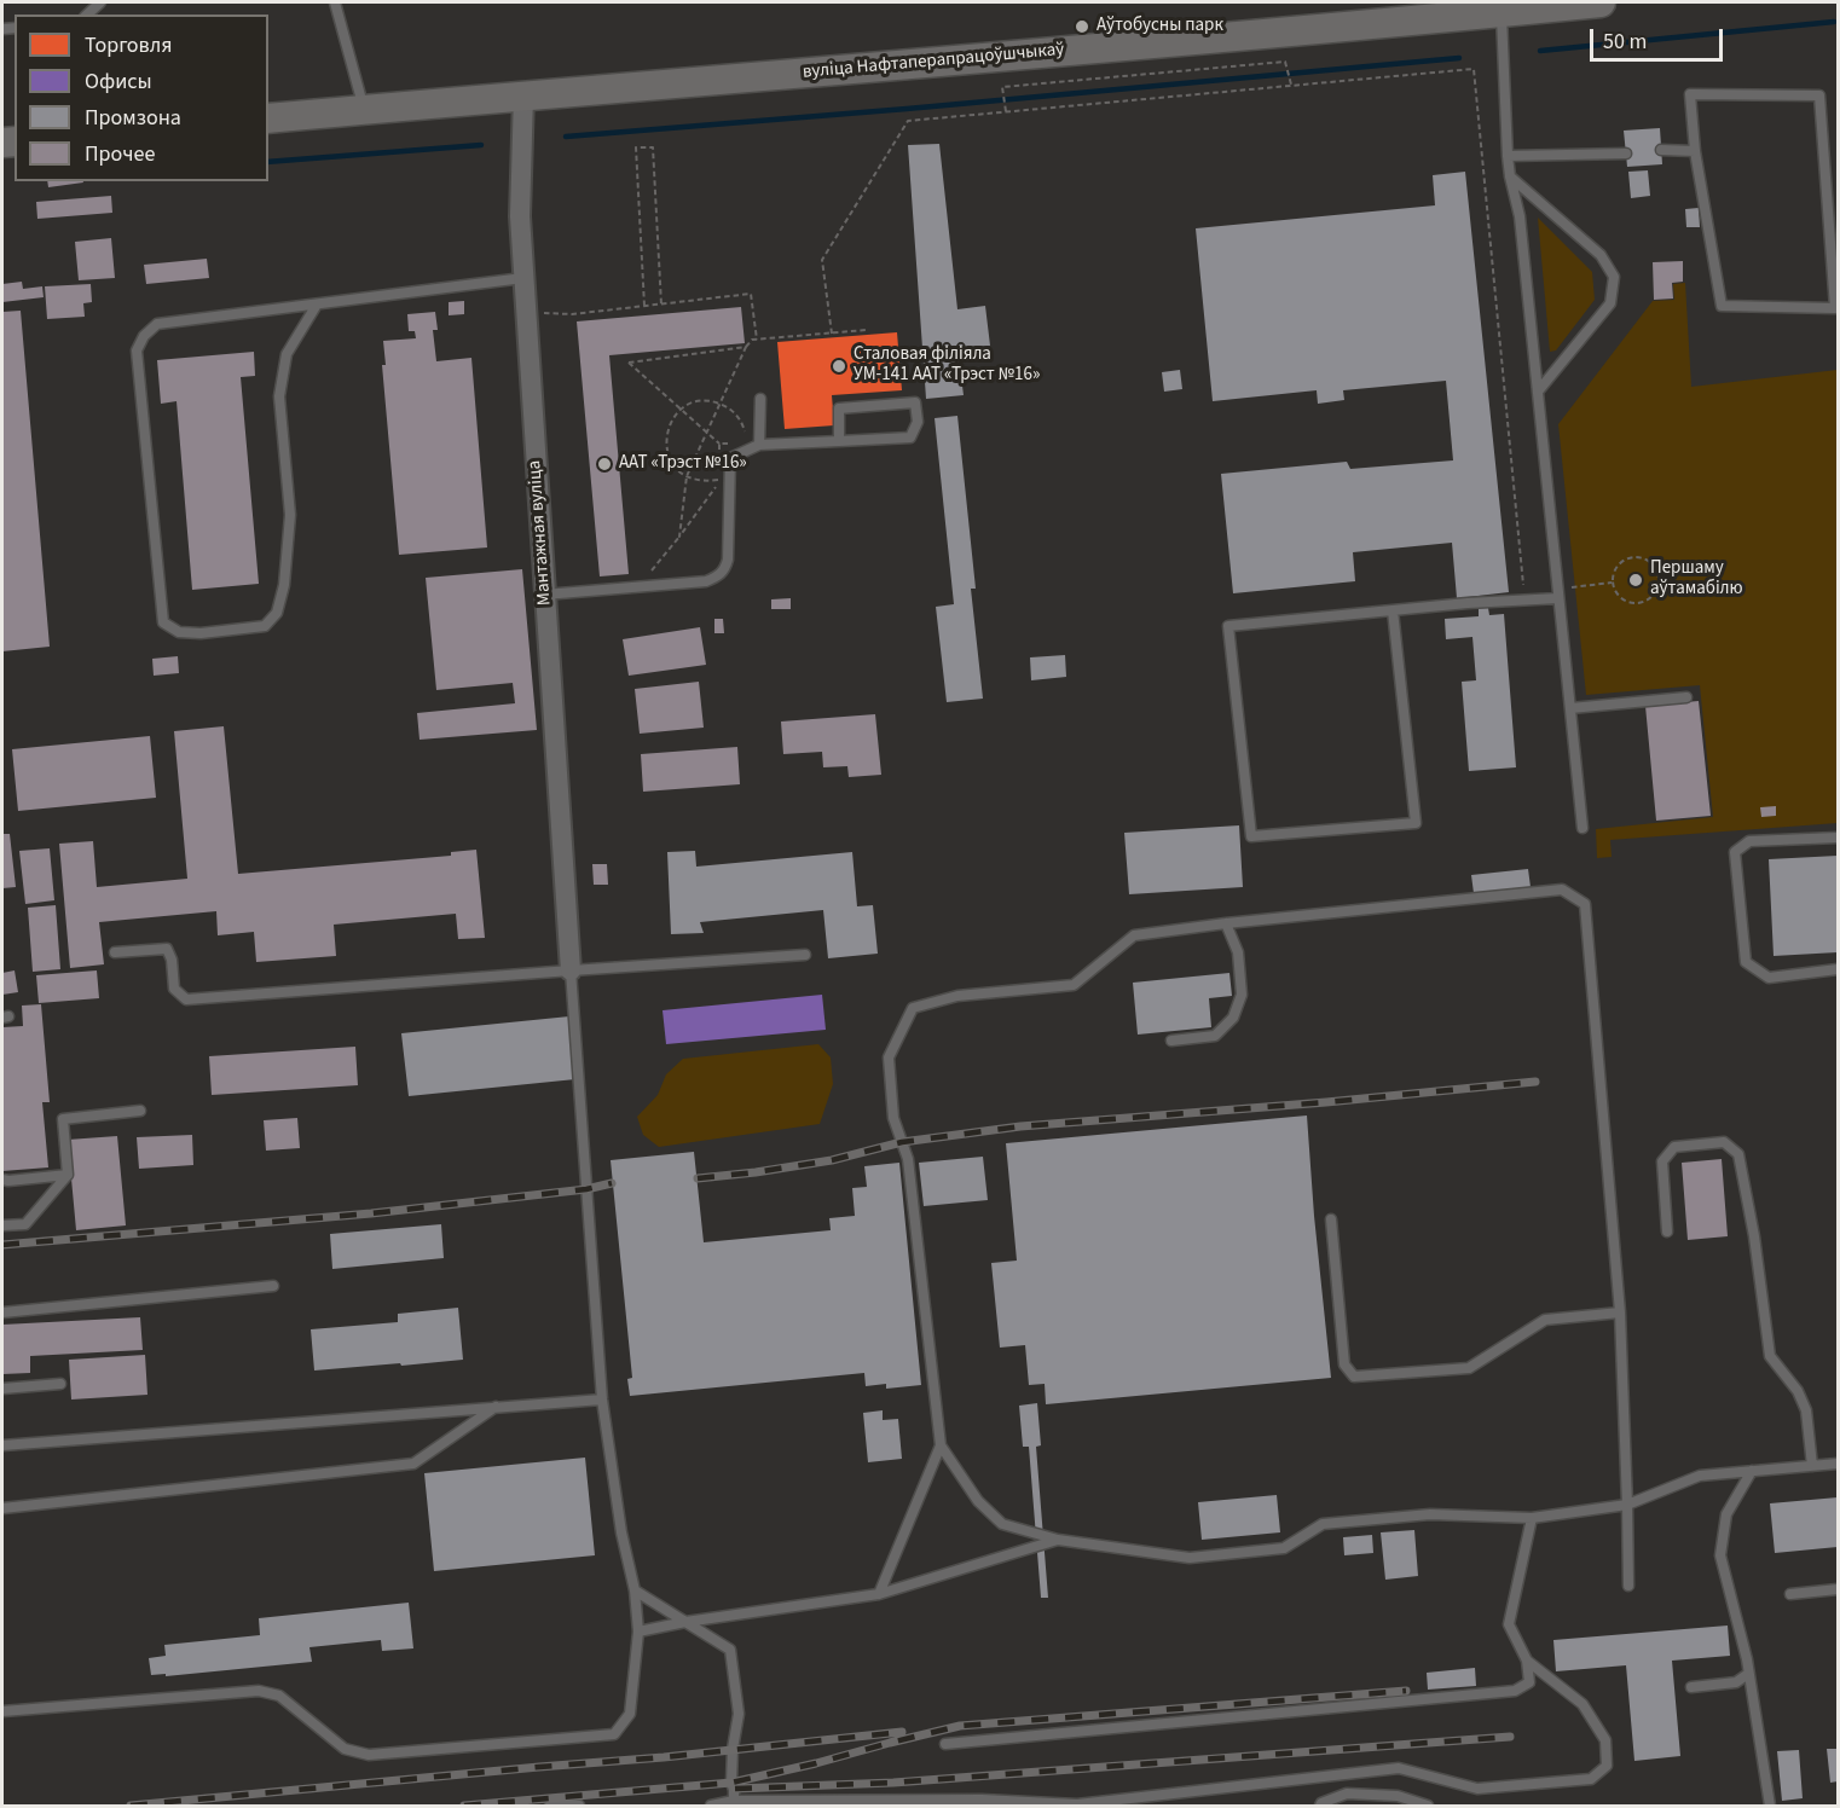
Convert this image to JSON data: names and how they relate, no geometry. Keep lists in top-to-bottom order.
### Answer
{
  "streets": {
    "main road": ["вуліца Нафтаперапрацоўшчыкаў"],
    "street": ["Мантажная вуліца"]
  },
  "crossings": [
    ["вуліца Нафтаперапрацоўшчыкаў", "Мантажная вуліца"]
  ],
  "places": [
    "Аўтобусны парк",
    "Сталовая філіяла УМ-141 ААТ «Трэст №16»",
    "ААТ «Трэст №16»",
    "Першаму аўтамабілю"
  ],
  "legend": [
    "Торговля",
    "Офисы",
    "Промзона",
    "Прочее"
  ],
  "scale_bar": "50 m"
}
